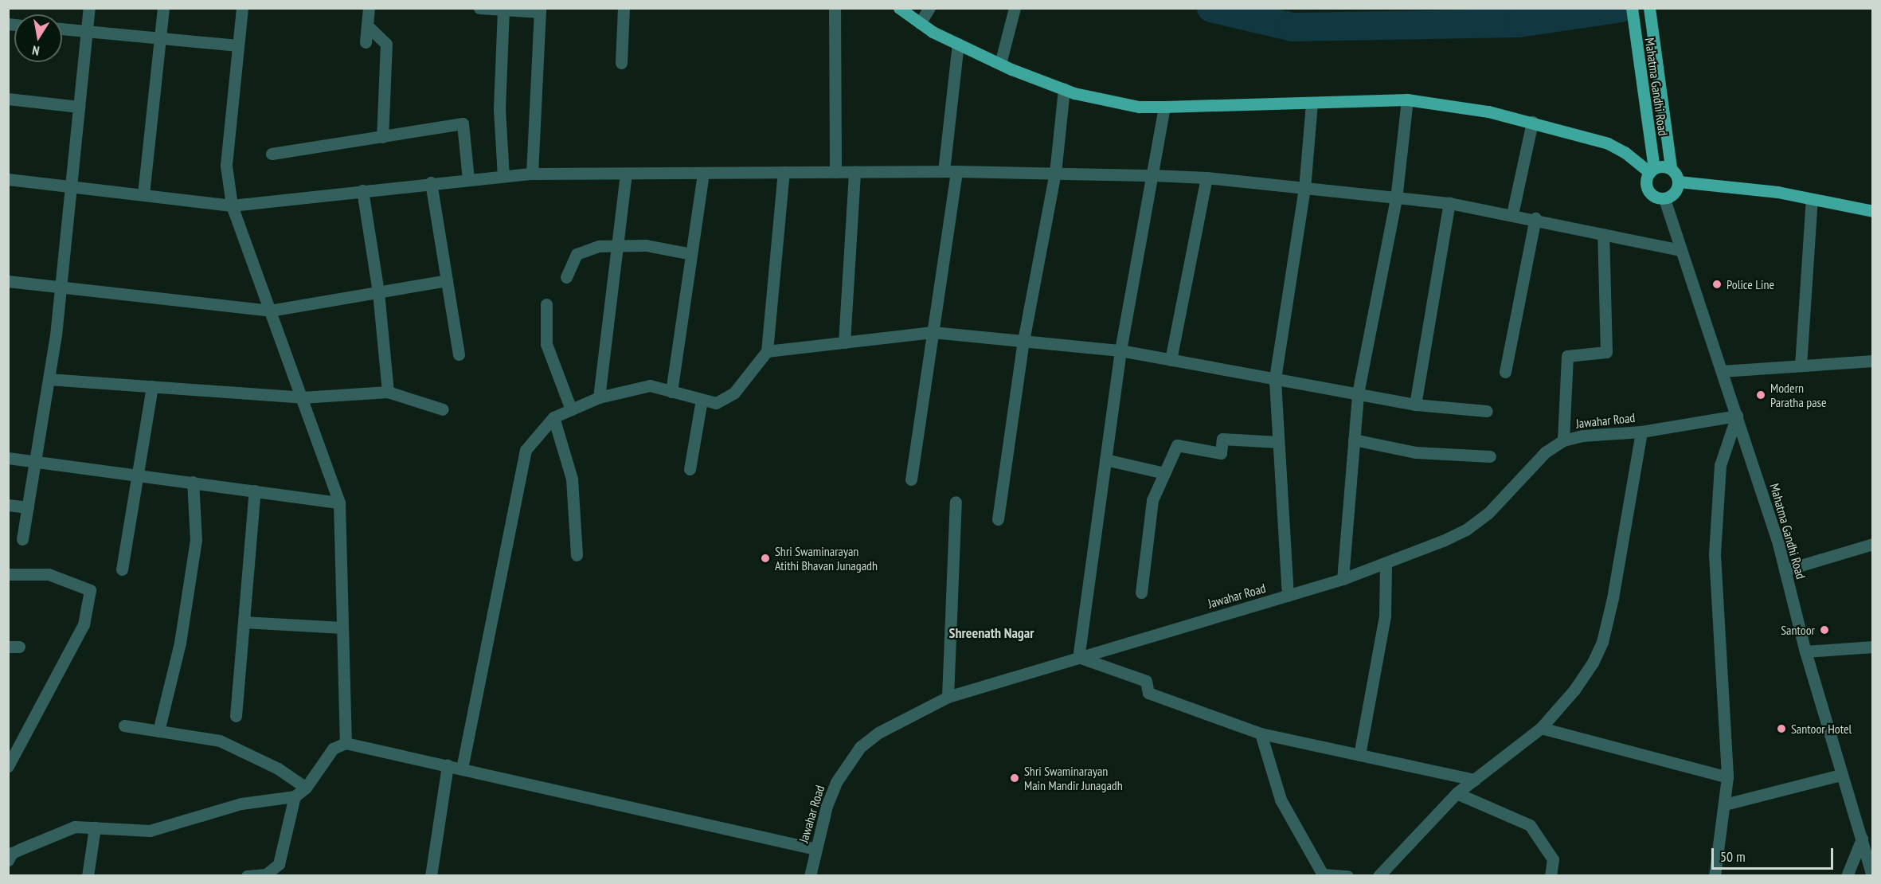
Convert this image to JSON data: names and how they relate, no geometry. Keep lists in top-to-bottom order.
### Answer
{
  "streets": {
    "main road": ["Mahatma Gandhi Road"],
    "street": ["Jawahar Road"]
  },
  "crossings": [
    ["Mahatma Gandhi Road", "Jawahar Road"]
  ],
  "districts": ["Shreenath Nagar"],
  "places": [
    "Police Line",
    "Modern Paratha pase",
    "Shri Swaminarayan Atithi Bhavan Junagadh",
    "Santoor",
    "Santoor Hotel",
    "Shri Swaminarayan Main Mandir Junagadh"
  ],
  "scale_bar": "50 m",
  "north": "bottom"
}
